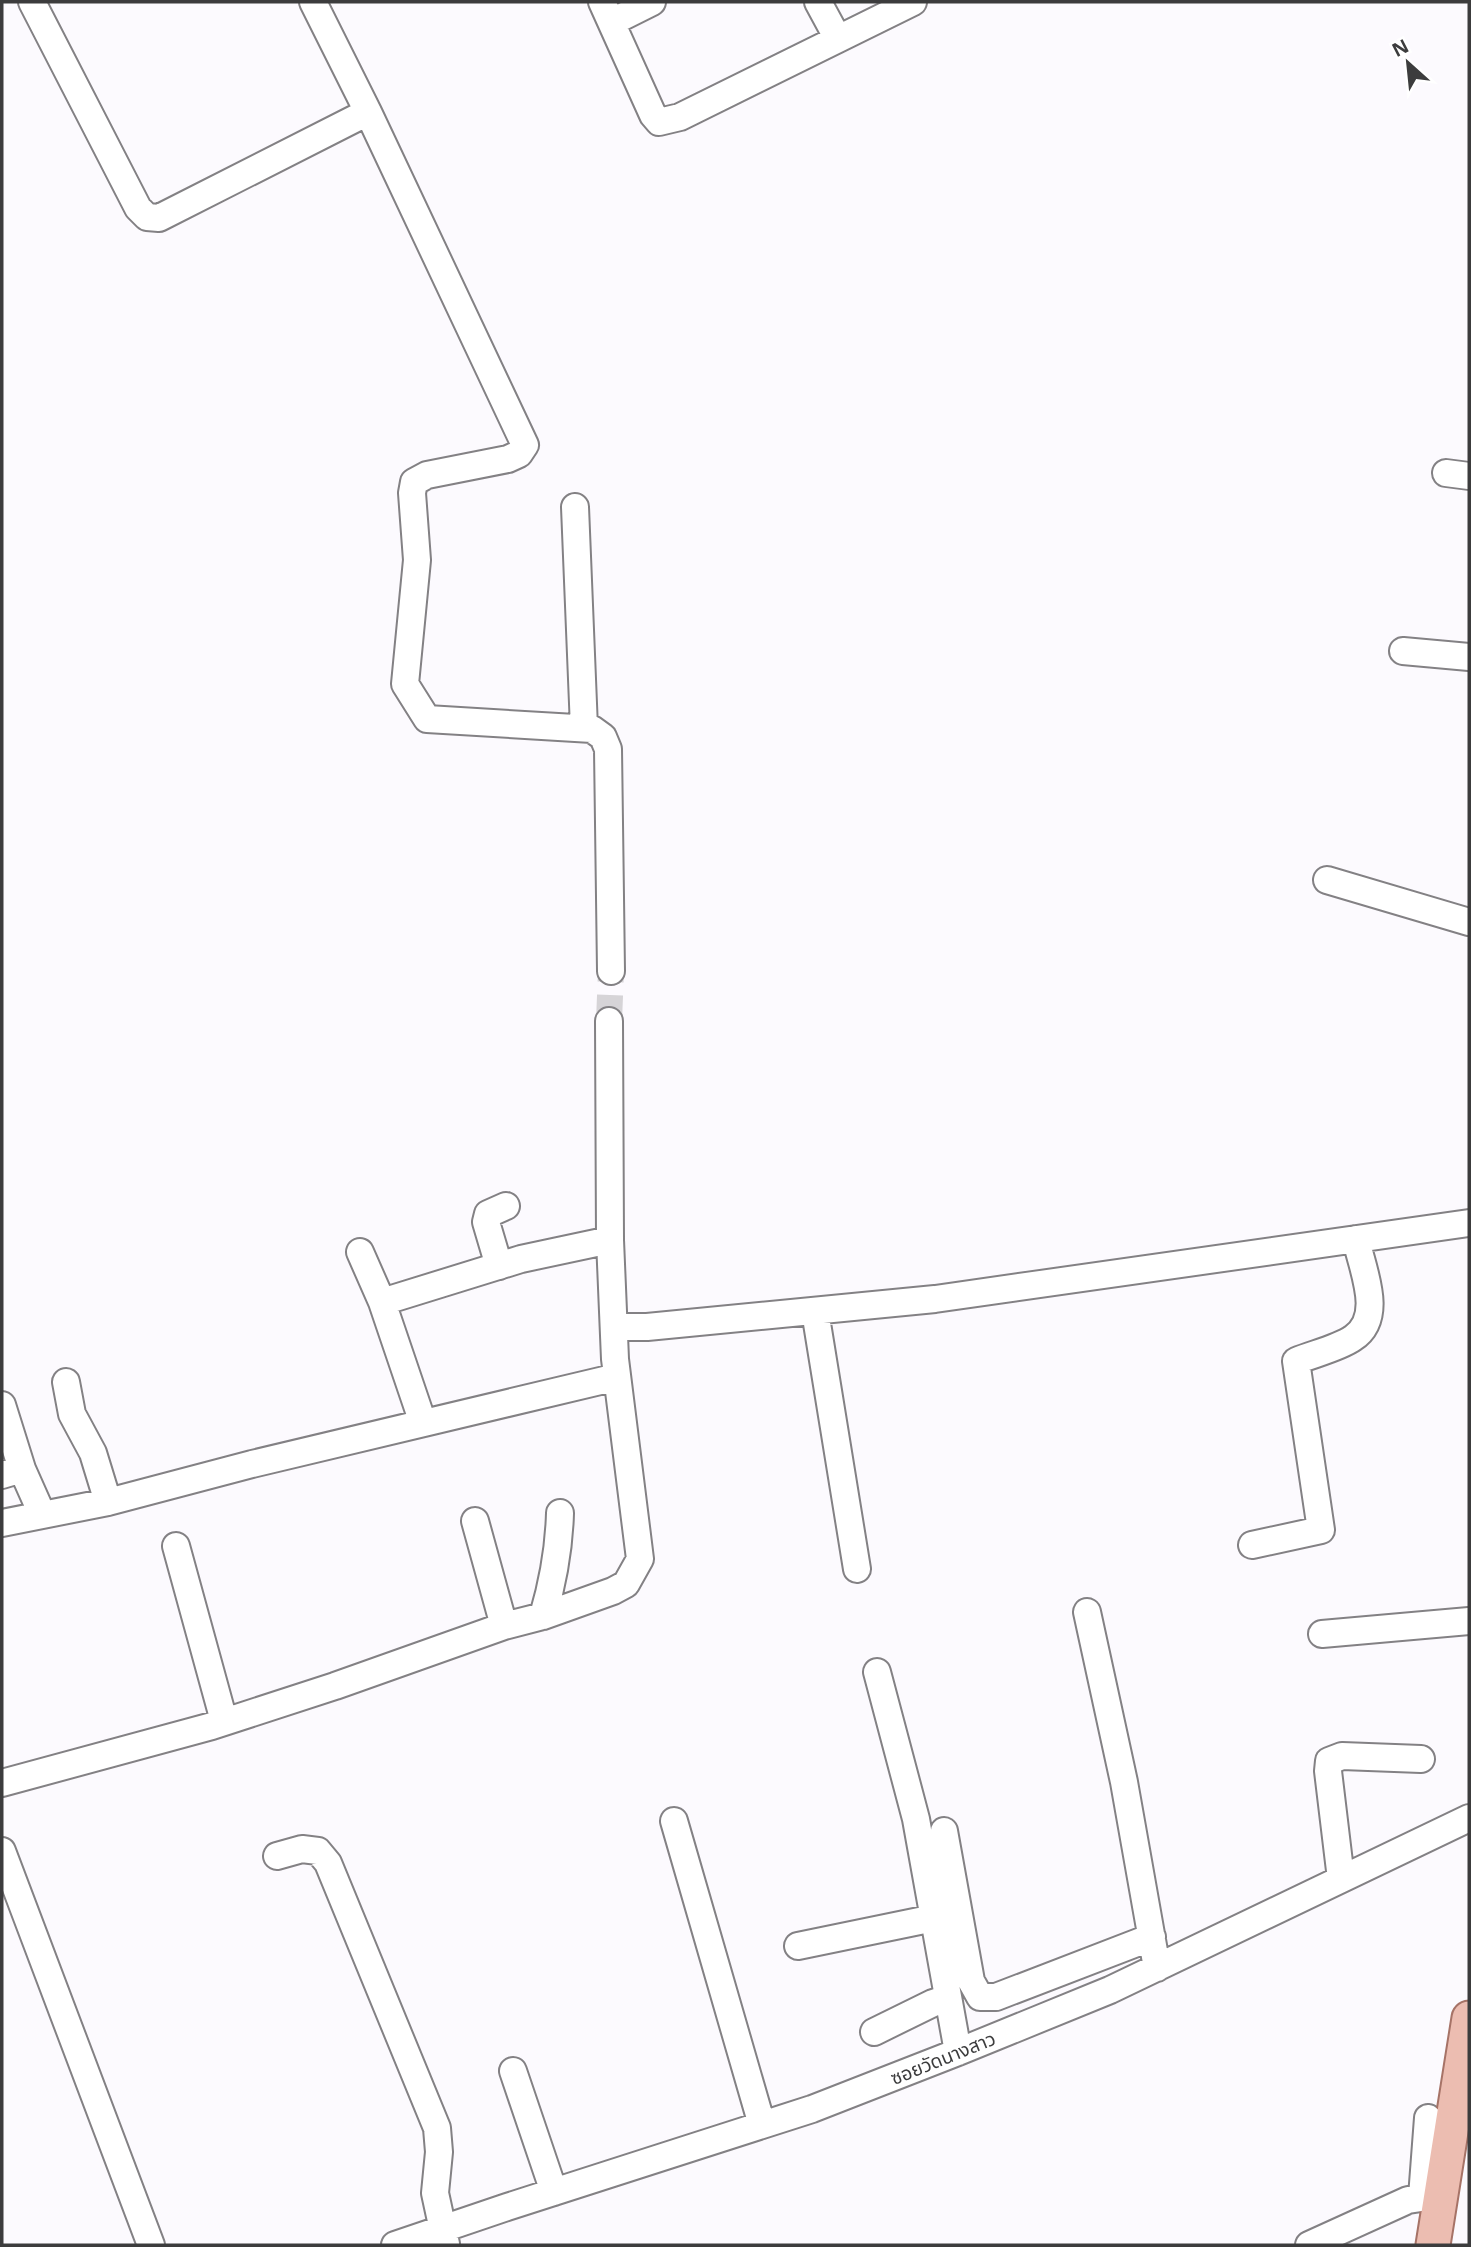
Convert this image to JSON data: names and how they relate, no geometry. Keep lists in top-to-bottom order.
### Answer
{
  "streets": {
    "street": ["ซอยวัดนางสาว"]
  },
  "north": "top left"
}
